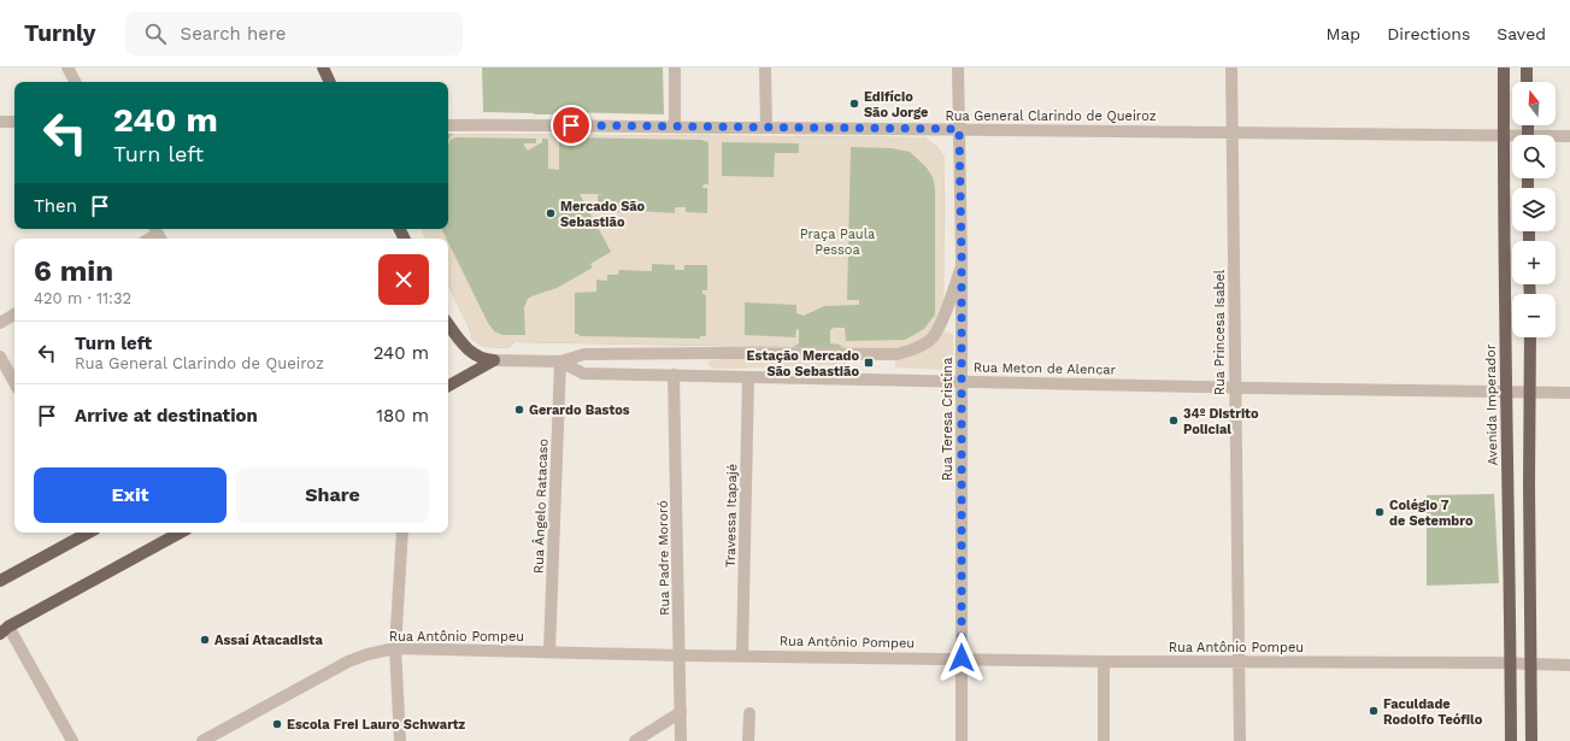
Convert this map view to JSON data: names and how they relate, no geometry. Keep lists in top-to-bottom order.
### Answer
{
  "streets": {
    "main road": ["Avenida Imperador"],
    "street": [
      "Rua General Clarindo de Queiroz",
      "Rua Princesa Isabel",
      "Rua Meton de Alencar",
      "Rua Teresa Cristina",
      "Rua Ângelo Ratacaso",
      "Travessa Itapajé",
      "Rua Padre Mororó",
      "Rua Antônio Pompeu"
    ]
  },
  "crossings": [
    ["Rua General Clarindo de Queiroz", "Rua Princesa Isabel"],
    ["Rua General Clarindo de Queiroz", "Avenida Imperador"],
    ["Rua General Clarindo de Queiroz", "Rua Teresa Cristina"],
    ["Rua Princesa Isabel", "Rua Meton de Alencar"],
    ["Rua Princesa Isabel", "Rua Antônio Pompeu"],
    ["Rua Meton de Alencar", "Avenida Imperador"],
    ["Rua Meton de Alencar", "Rua Teresa Cristina"],
    ["Rua Meton de Alencar", "Rua Ângelo Ratacaso"],
    ["Rua Meton de Alencar", "Travessa Itapajé"],
    ["Rua Meton de Alencar", "Rua Padre Mororó"],
    ["Avenida Imperador", "Rua Antônio Pompeu"],
    ["Rua Teresa Cristina", "Rua Antônio Pompeu"],
    ["Rua Ângelo Ratacaso", "Rua Antônio Pompeu"],
    ["Travessa Itapajé", "Rua Antônio Pompeu"],
    ["Rua Padre Mororó", "Rua Antônio Pompeu"]
  ],
  "parks": ["Praça Paula Pessoa"],
  "places": {
    "other": [
      "Edifício São Jorge",
      "Mercado São Sebastião",
      "Gerardo Bastos",
      "34º Distrito Policial",
      "Colégio 7 de Setembro",
      "Assaí Atacadista",
      "Faculdade Rodolfo Teófilo",
      "Escola Frei Lauro Schwartz"
    ],
    "transit": ["Estação Mercado São Sebastião"]
  },
  "north": "top",
  "page": {
    "header": "Turnly",
    "search": "Search here",
    "nav": ["Map", "Directions", "Saved"],
    "map_buttons": ["+", "−"],
    "turn": ["240 m", "Turn left"],
    "then": "Then",
    "heading": ["6 min", "420 m · 11:32"],
    "list": [
      {
        "name": "Turn left",
        "note": "Rua General Clarindo de Queiroz",
        "value": "240 m"
      },
      {
        "name": "Arrive at destination",
        "value": "180 m"
      }
    ],
    "buttons": ["Exit", "Share"]
  }
}
